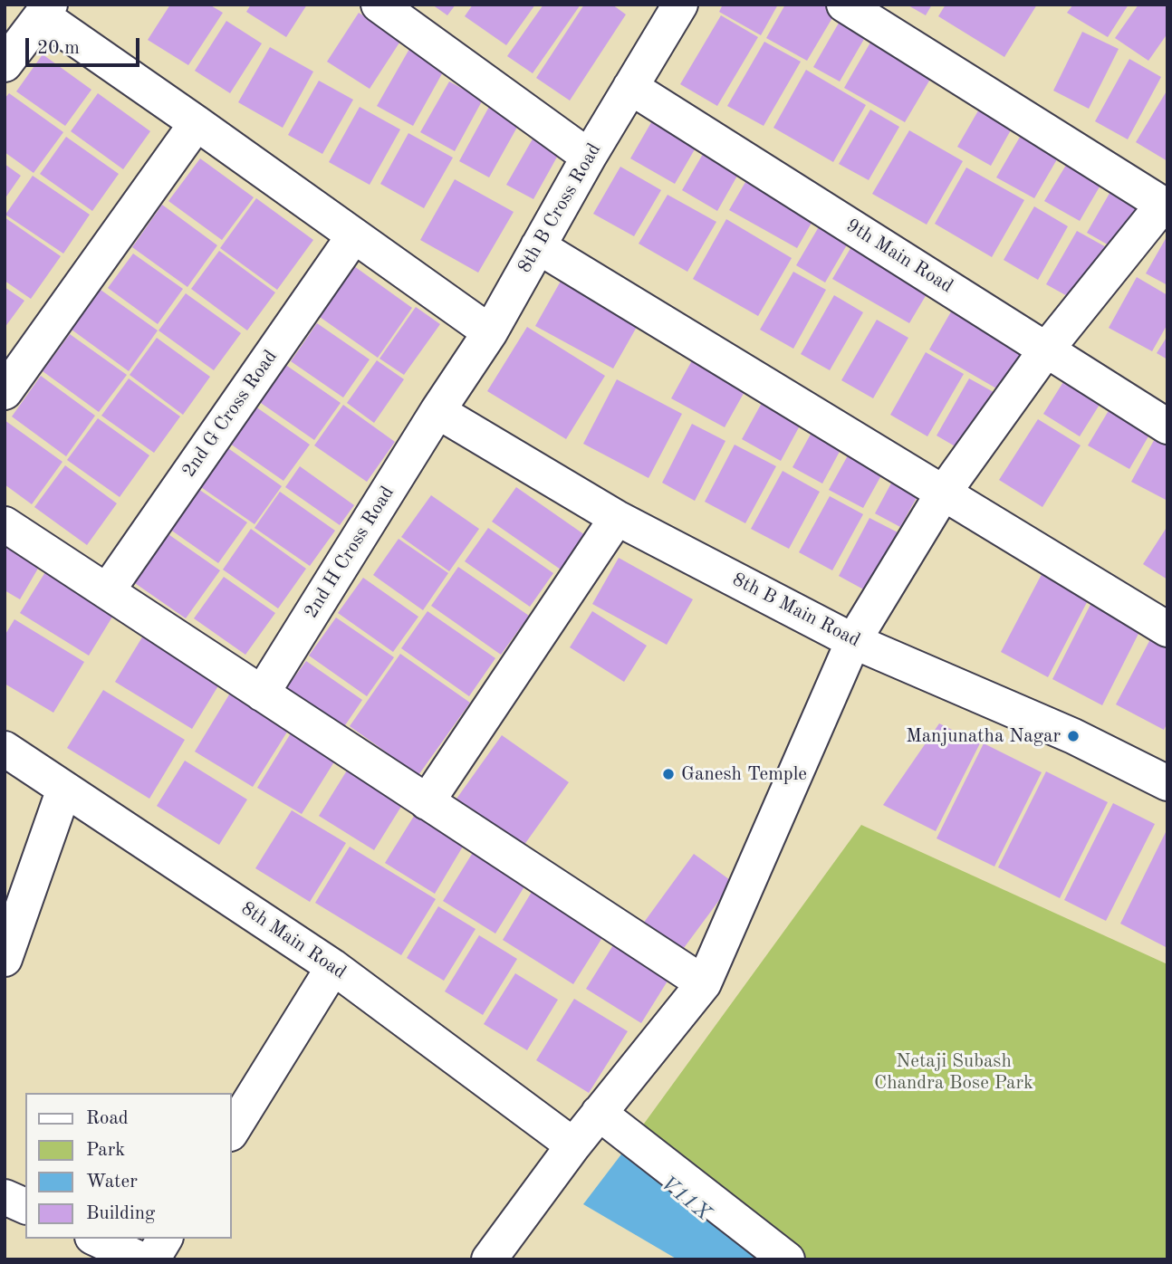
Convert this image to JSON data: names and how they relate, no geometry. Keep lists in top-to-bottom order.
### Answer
{
  "streets": {
    "street": [
      "8th B Cross Road",
      "9th Main Road",
      "2nd G Cross Road",
      "2nd H Cross Road",
      "8th B Main Road",
      "8th Main Road"
    ]
  },
  "crossings": [
    ["8th B Cross Road", "9th Main Road"],
    ["8th B Cross Road", "2nd H Cross Road"],
    ["8th B Cross Road", "8th B Main Road"],
    ["2nd H Cross Road", "8th B Main Road"]
  ],
  "water": ["V11X"],
  "parks": ["Netaji Subash Chandra Bose Park"],
  "places": ["Manjunatha Nagar", "Ganesh Temple"],
  "legend": [
    "Road",
    "Park",
    "Water",
    "Building"
  ],
  "scale_bar": "20 m"
}
